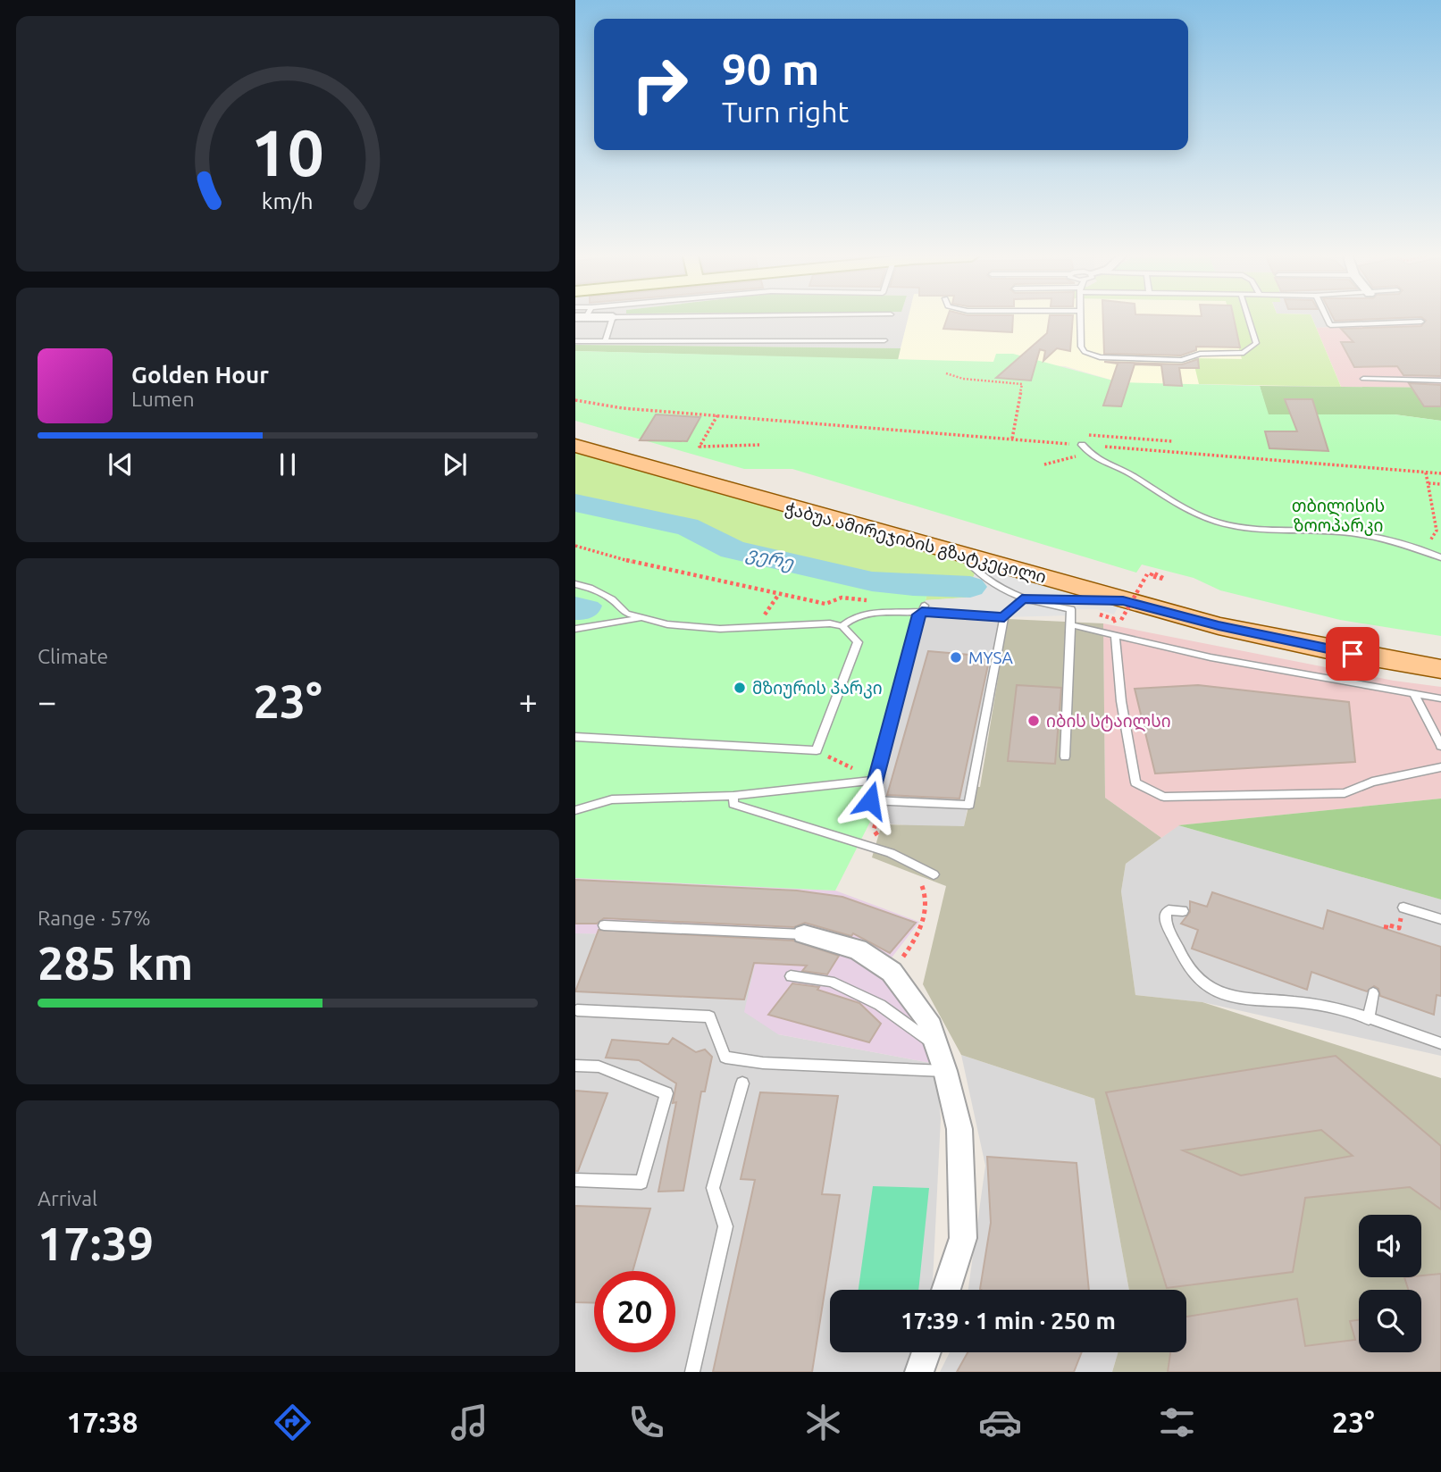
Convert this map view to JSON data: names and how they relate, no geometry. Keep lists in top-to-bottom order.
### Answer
{
  "streets": {
    "main road": ["ჭაბუა ამირეჯიბის გზატკეცილი"]
  },
  "water": ["ვერე"],
  "parks": ["თბილისის ზოოპარკი"],
  "places": ["MYSA", "მზიურის პარკი", "იბის სტაილსი"],
  "page": {
    "turn": ["90 m", "Turn right"],
    "song": ["Golden Hour", "Lumen"],
    "tile": [
      "Climate",
      ["Range · 57%", "285 km"],
      ["Arrival", "17:39"]
    ],
    "heat": ["−", "23°", "+"],
    "limit": "20",
    "trip": "17:39 · 1 min · 250 m",
    "tabs": ["17:38", "23°"],
    "gauge": ["10", "km/h"]
  }
}
